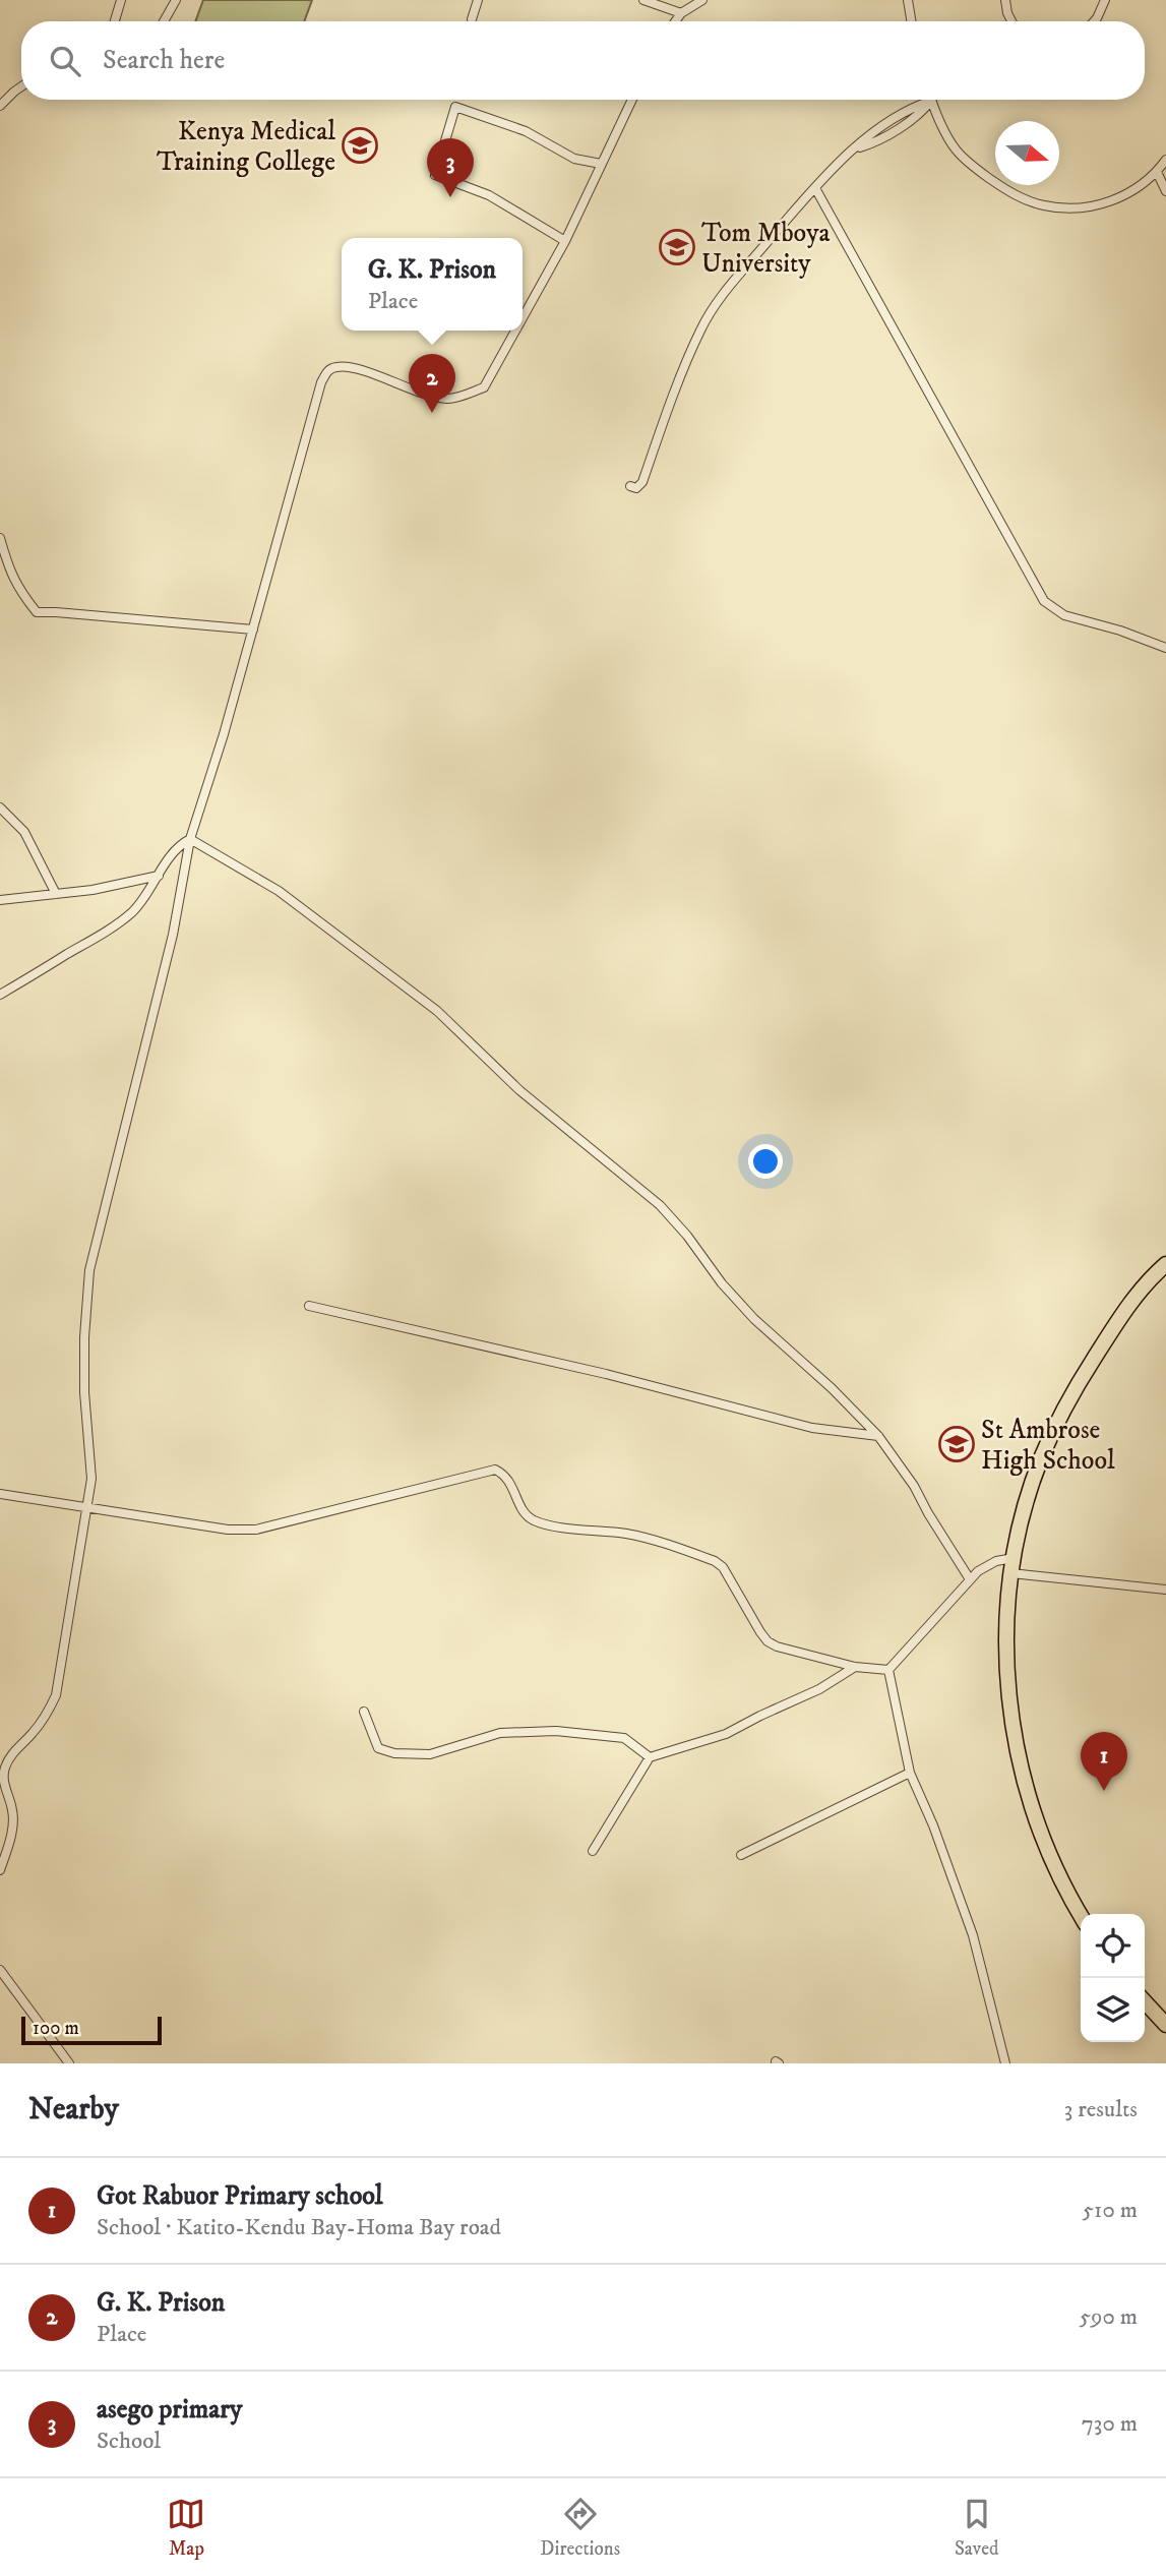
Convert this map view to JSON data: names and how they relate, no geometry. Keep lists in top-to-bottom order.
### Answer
{
  "places": {
    "school or university": ["Kenya Medical Training College", "Tom Mboya University", "St Ambrose High School"]
  },
  "scale_bar": "100 m",
  "north": "right",
  "page": {
    "search": "Search here",
    "pins": ["3", "2", "1"],
    "popup": ["G. K. Prison", "Place"],
    "scale": "100 m",
    "heading": ["Nearby", "3 results"],
    "list": [
      {
        "mark": "1",
        "name": "Got Rabuor Primary school",
        "note": "School · Katito-Kendu Bay-Homa Bay road",
        "value": "510 m"
      },
      {
        "mark": "2",
        "name": "G. K. Prison",
        "note": "Place",
        "value": "590 m"
      },
      {
        "mark": "3",
        "name": "asego primary",
        "note": "School",
        "value": "730 m"
      }
    ],
    "nav": ["Map", "Directions", "Saved"]
  }
}
